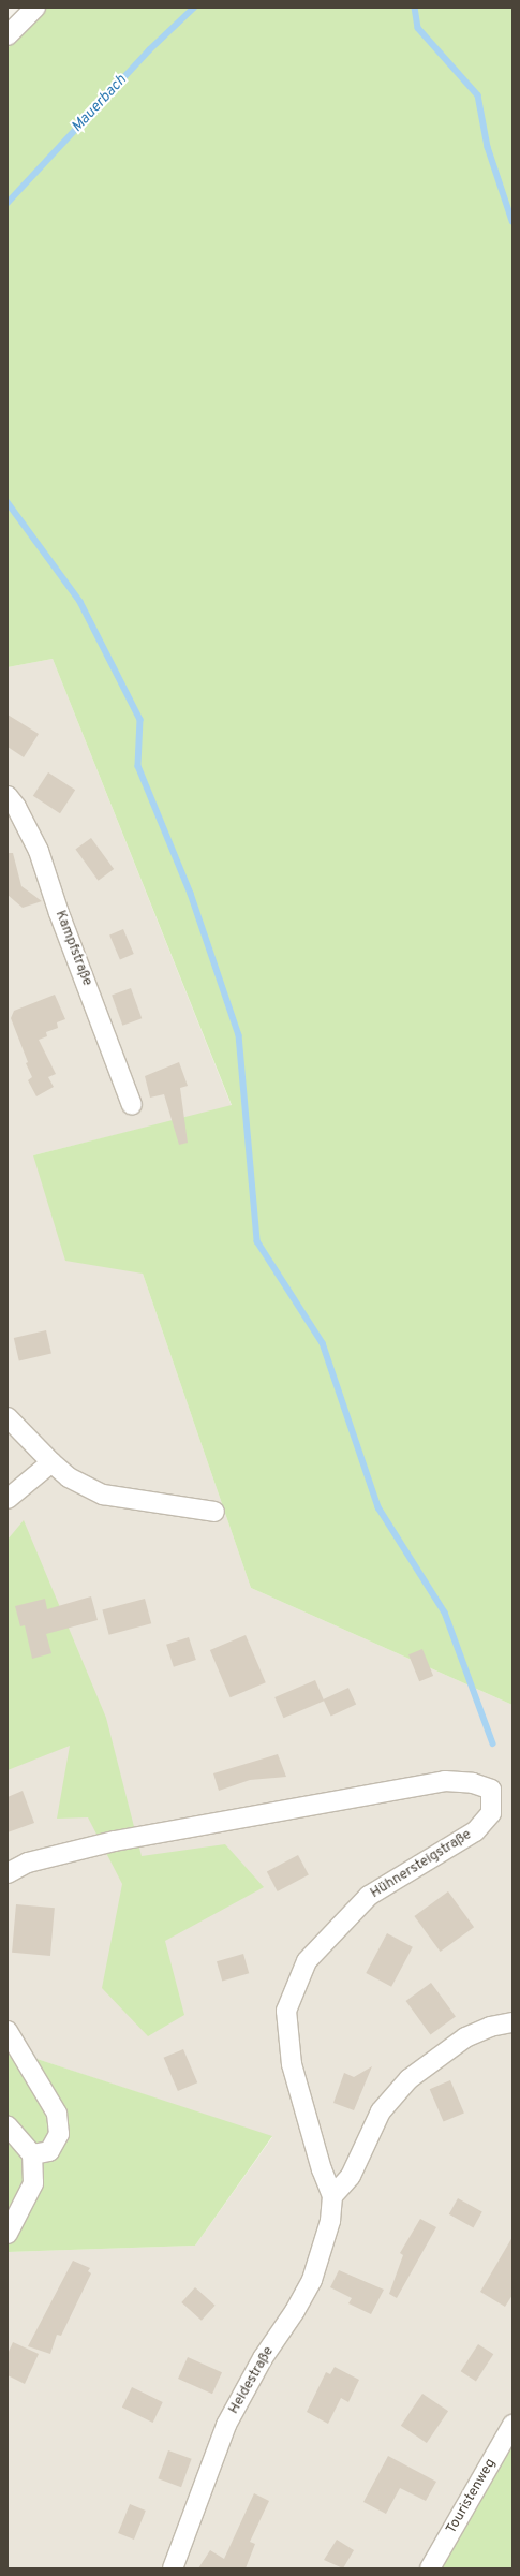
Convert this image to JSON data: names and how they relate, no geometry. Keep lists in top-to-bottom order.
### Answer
{
  "streets": {
    "street": [
      "Kampfstraße",
      "Hühnersteigstraße",
      "Heidestraße",
      "Touristenweg"
    ]
  },
  "crossings": [
    ["Hühnersteigstraße", "Heidestraße"]
  ],
  "water": ["Mauerbach"]
}
